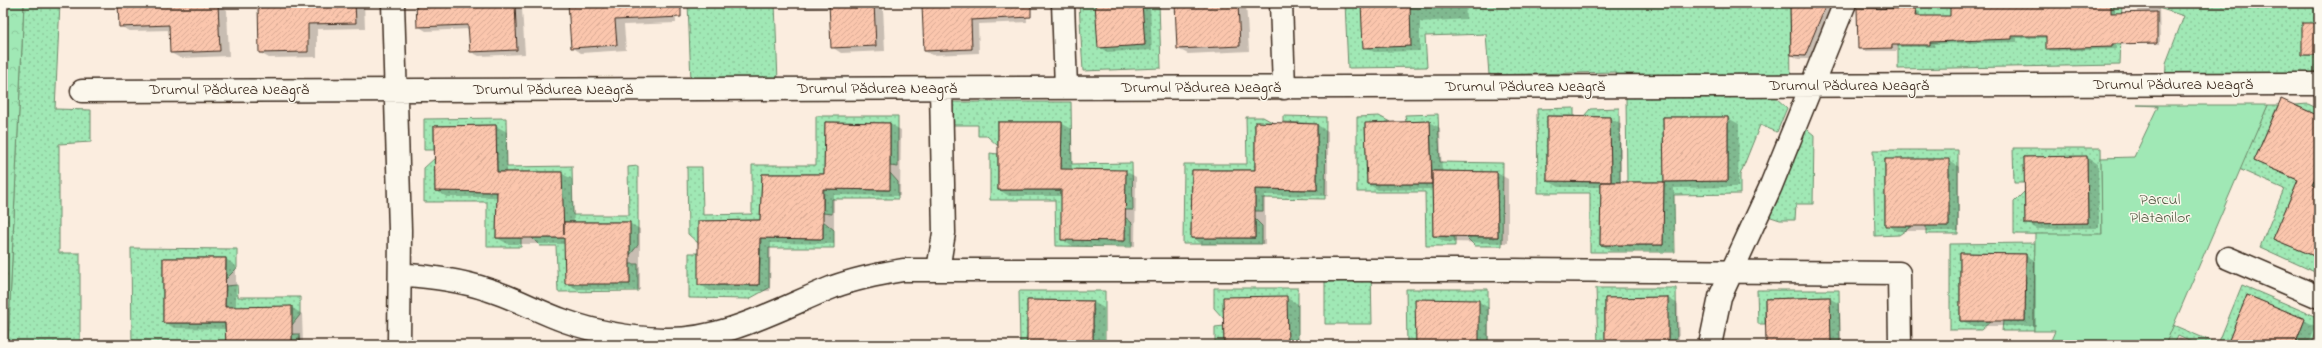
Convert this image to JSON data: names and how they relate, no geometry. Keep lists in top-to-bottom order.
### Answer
{
  "streets": {
    "street": ["Drumul Pădurea Neagră"]
  },
  "parks": ["Parcul Platanilor"]
}
